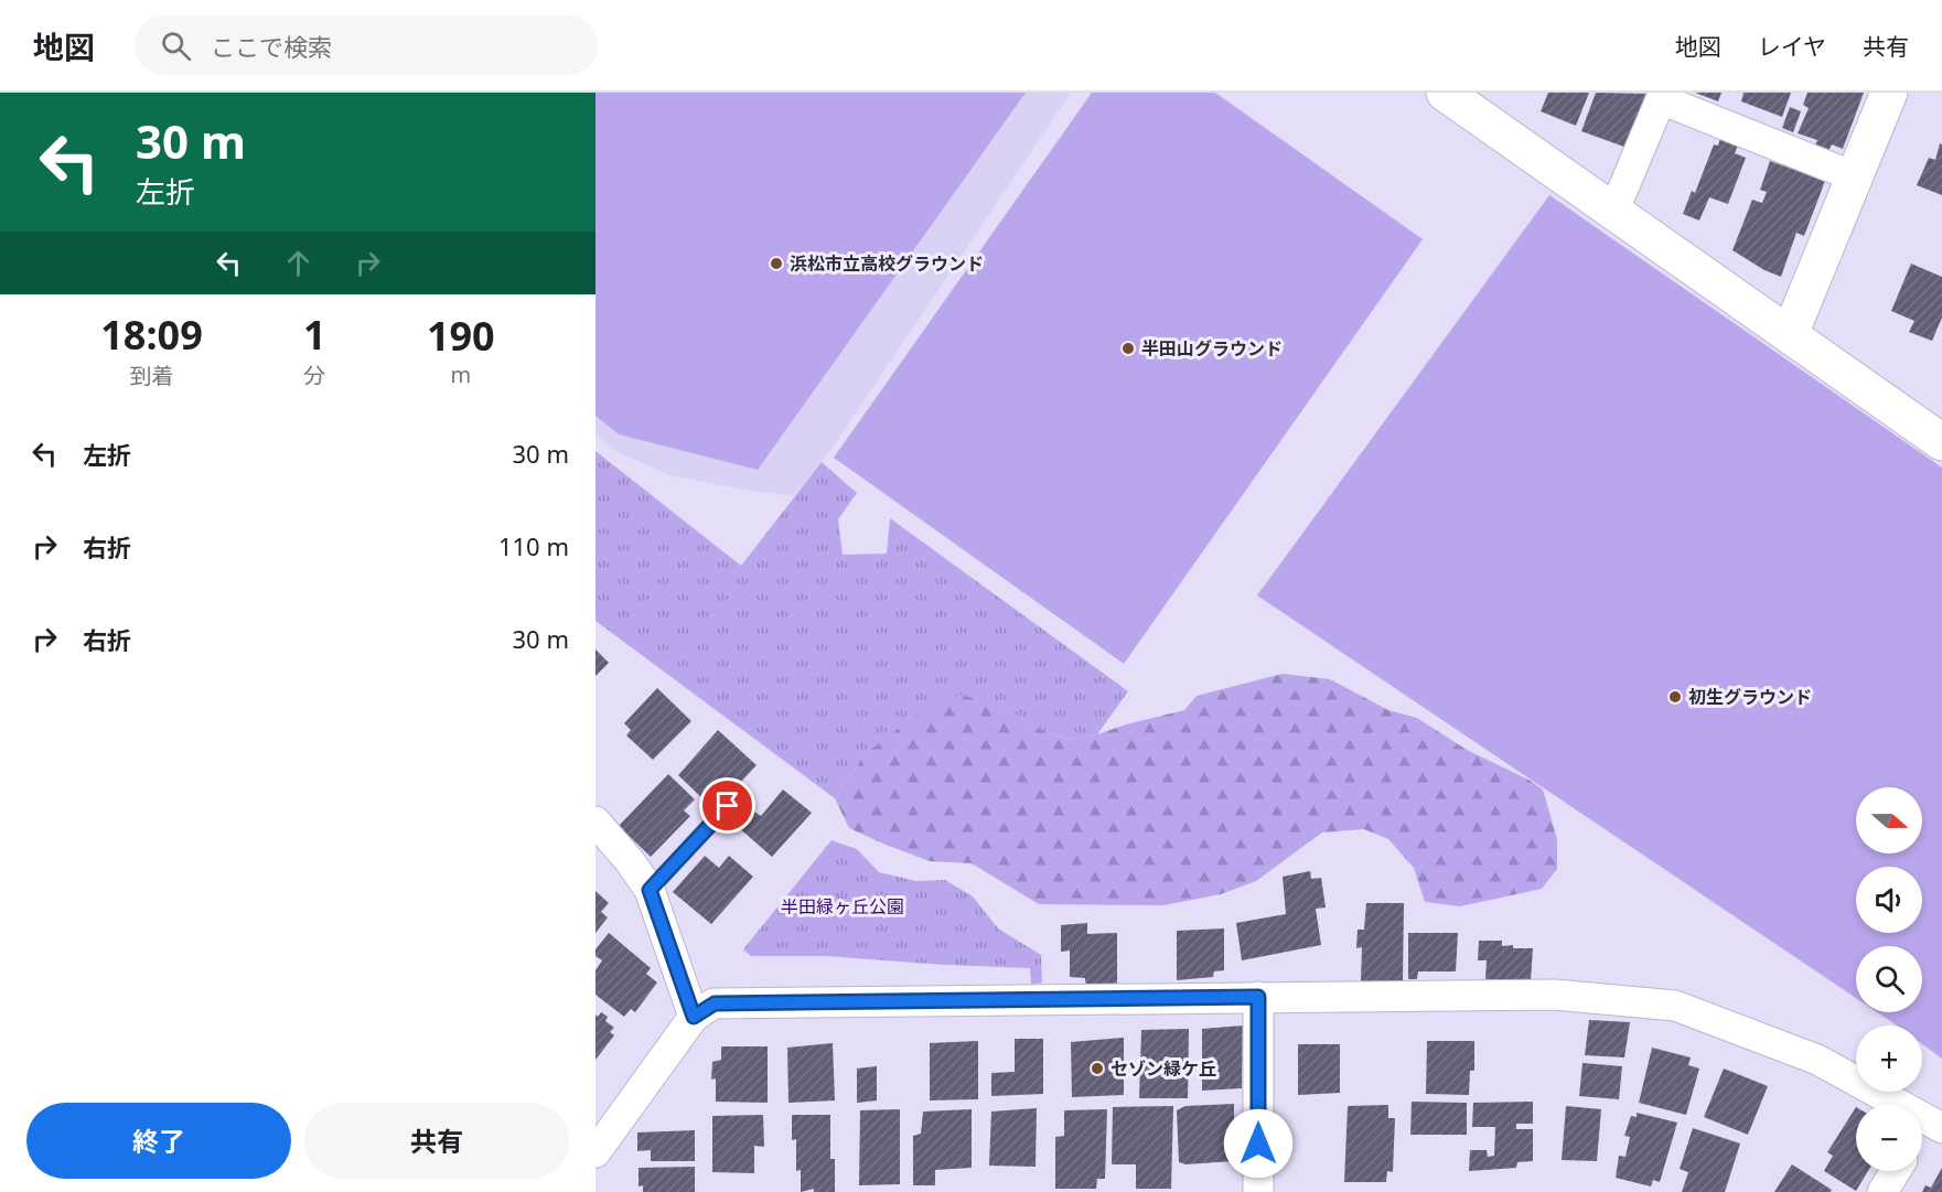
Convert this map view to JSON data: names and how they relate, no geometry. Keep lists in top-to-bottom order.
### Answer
{
  "parks": ["半田緑ヶ丘公園"],
  "places": [
    "浜松市立高校グラウンド",
    "半田山グラウンド",
    "初生グラウンド",
    "セゾン緑ケ丘"
  ],
  "north": "right",
  "page": {
    "header": "地図",
    "search": "ここで検索",
    "nav": ["地図", "レイヤ", "共有"],
    "turn": ["30 m", "左折"],
    "eta": [
      "18:09",
      "到着",
      "1",
      "分",
      "190",
      "m"
    ],
    "list": [
      {
        "name": "左折",
        "value": "30 m"
      },
      {
        "name": "右折",
        "value": "110 m"
      },
      {
        "name": "右折",
        "value": "30 m"
      }
    ],
    "map_buttons": ["+", "−"],
    "buttons": ["終了", "共有"]
  }
}
